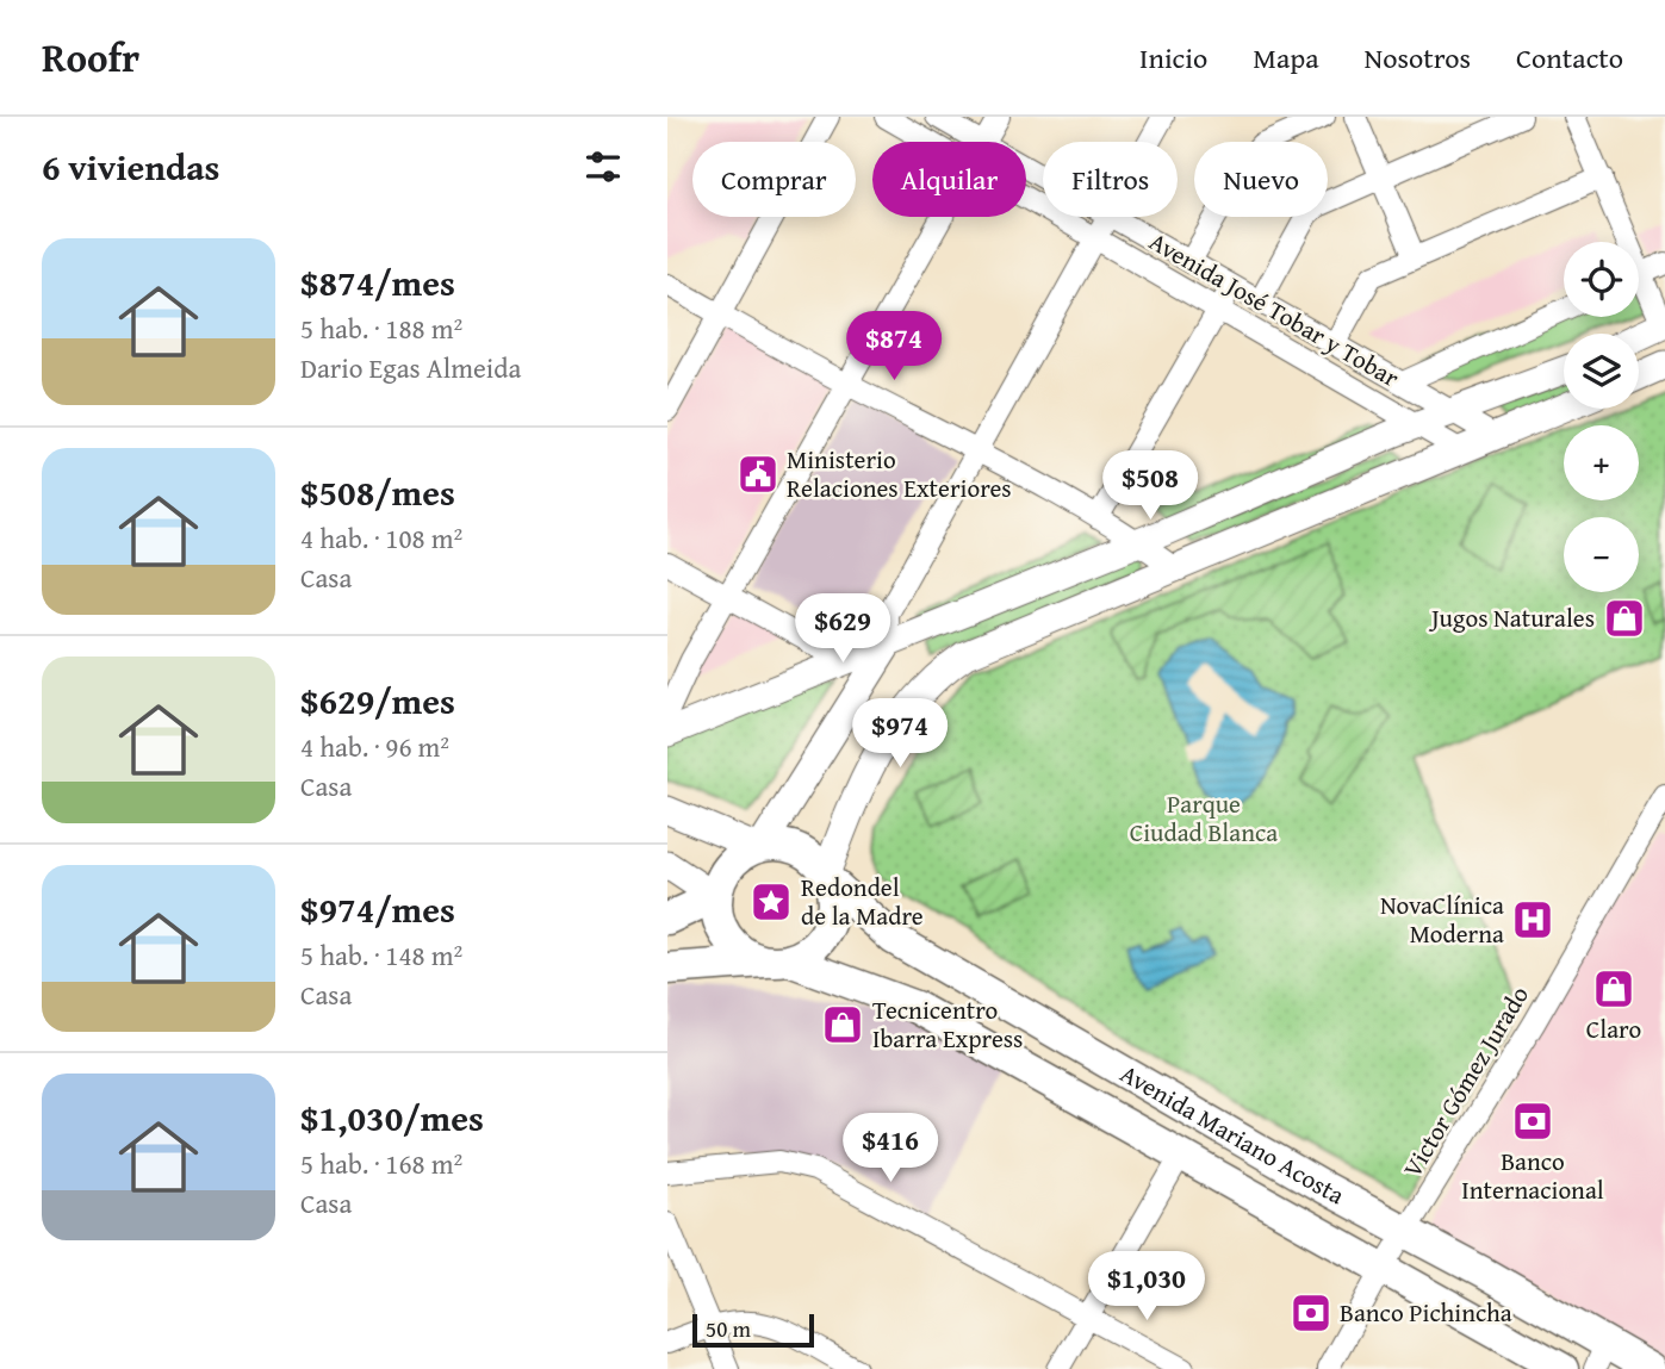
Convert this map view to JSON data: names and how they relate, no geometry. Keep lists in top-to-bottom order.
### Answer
{
  "streets": {
    "highway": ["Avenida Mariano Acosta"],
    "street": ["Avenida José Tobar y Tobar", "Victor Gómez Jurado"]
  },
  "crossings": [
    ["Victor Gómez Jurado", "Avenida Mariano Acosta"]
  ],
  "parks": ["Parque Ciudad Blanca"],
  "places": {
    "public building": ["Ministerio Relaciones Exteriores"],
    "shop": ["Jugos Naturales", "Claro", "Tecnicentro Ibarra Express"],
    "place": ["Redondel de la Madre"],
    "hospital": ["NovaClínica Moderna"],
    "bank": ["Banco Internacional", "Banco Pichincha"]
  },
  "scale_bar": "50 m",
  "page": {
    "header": "Roofr",
    "nav": [
      "Inicio",
      "Mapa",
      "Nosotros",
      "Contacto"
    ],
    "heading": "6 viviendas",
    "chip": [
      "Comprar",
      "Alquilar",
      "Filtros",
      "Nuevo"
    ],
    "list": [
      {
        "name": "$874/mes",
        "note": "5 hab. · 188 m² · Dario Egas Almeida"
      },
      {
        "name": "$508/mes",
        "note": "4 hab. · 108 m² · Casa"
      },
      {
        "name": "$629/mes",
        "note": "4 hab. · 96 m² · Casa"
      },
      {
        "name": "$974/mes",
        "note": "5 hab. · 148 m² · Casa"
      },
      {
        "name": "$1,030/mes",
        "note": "5 hab. · 168 m² · Casa"
      }
    ],
    "map_buttons": ["+", "−"],
    "price": [
      "$874",
      "$508",
      "$629",
      "$974",
      "$416",
      "$1,030"
    ],
    "scale": "50 m"
  }
}
